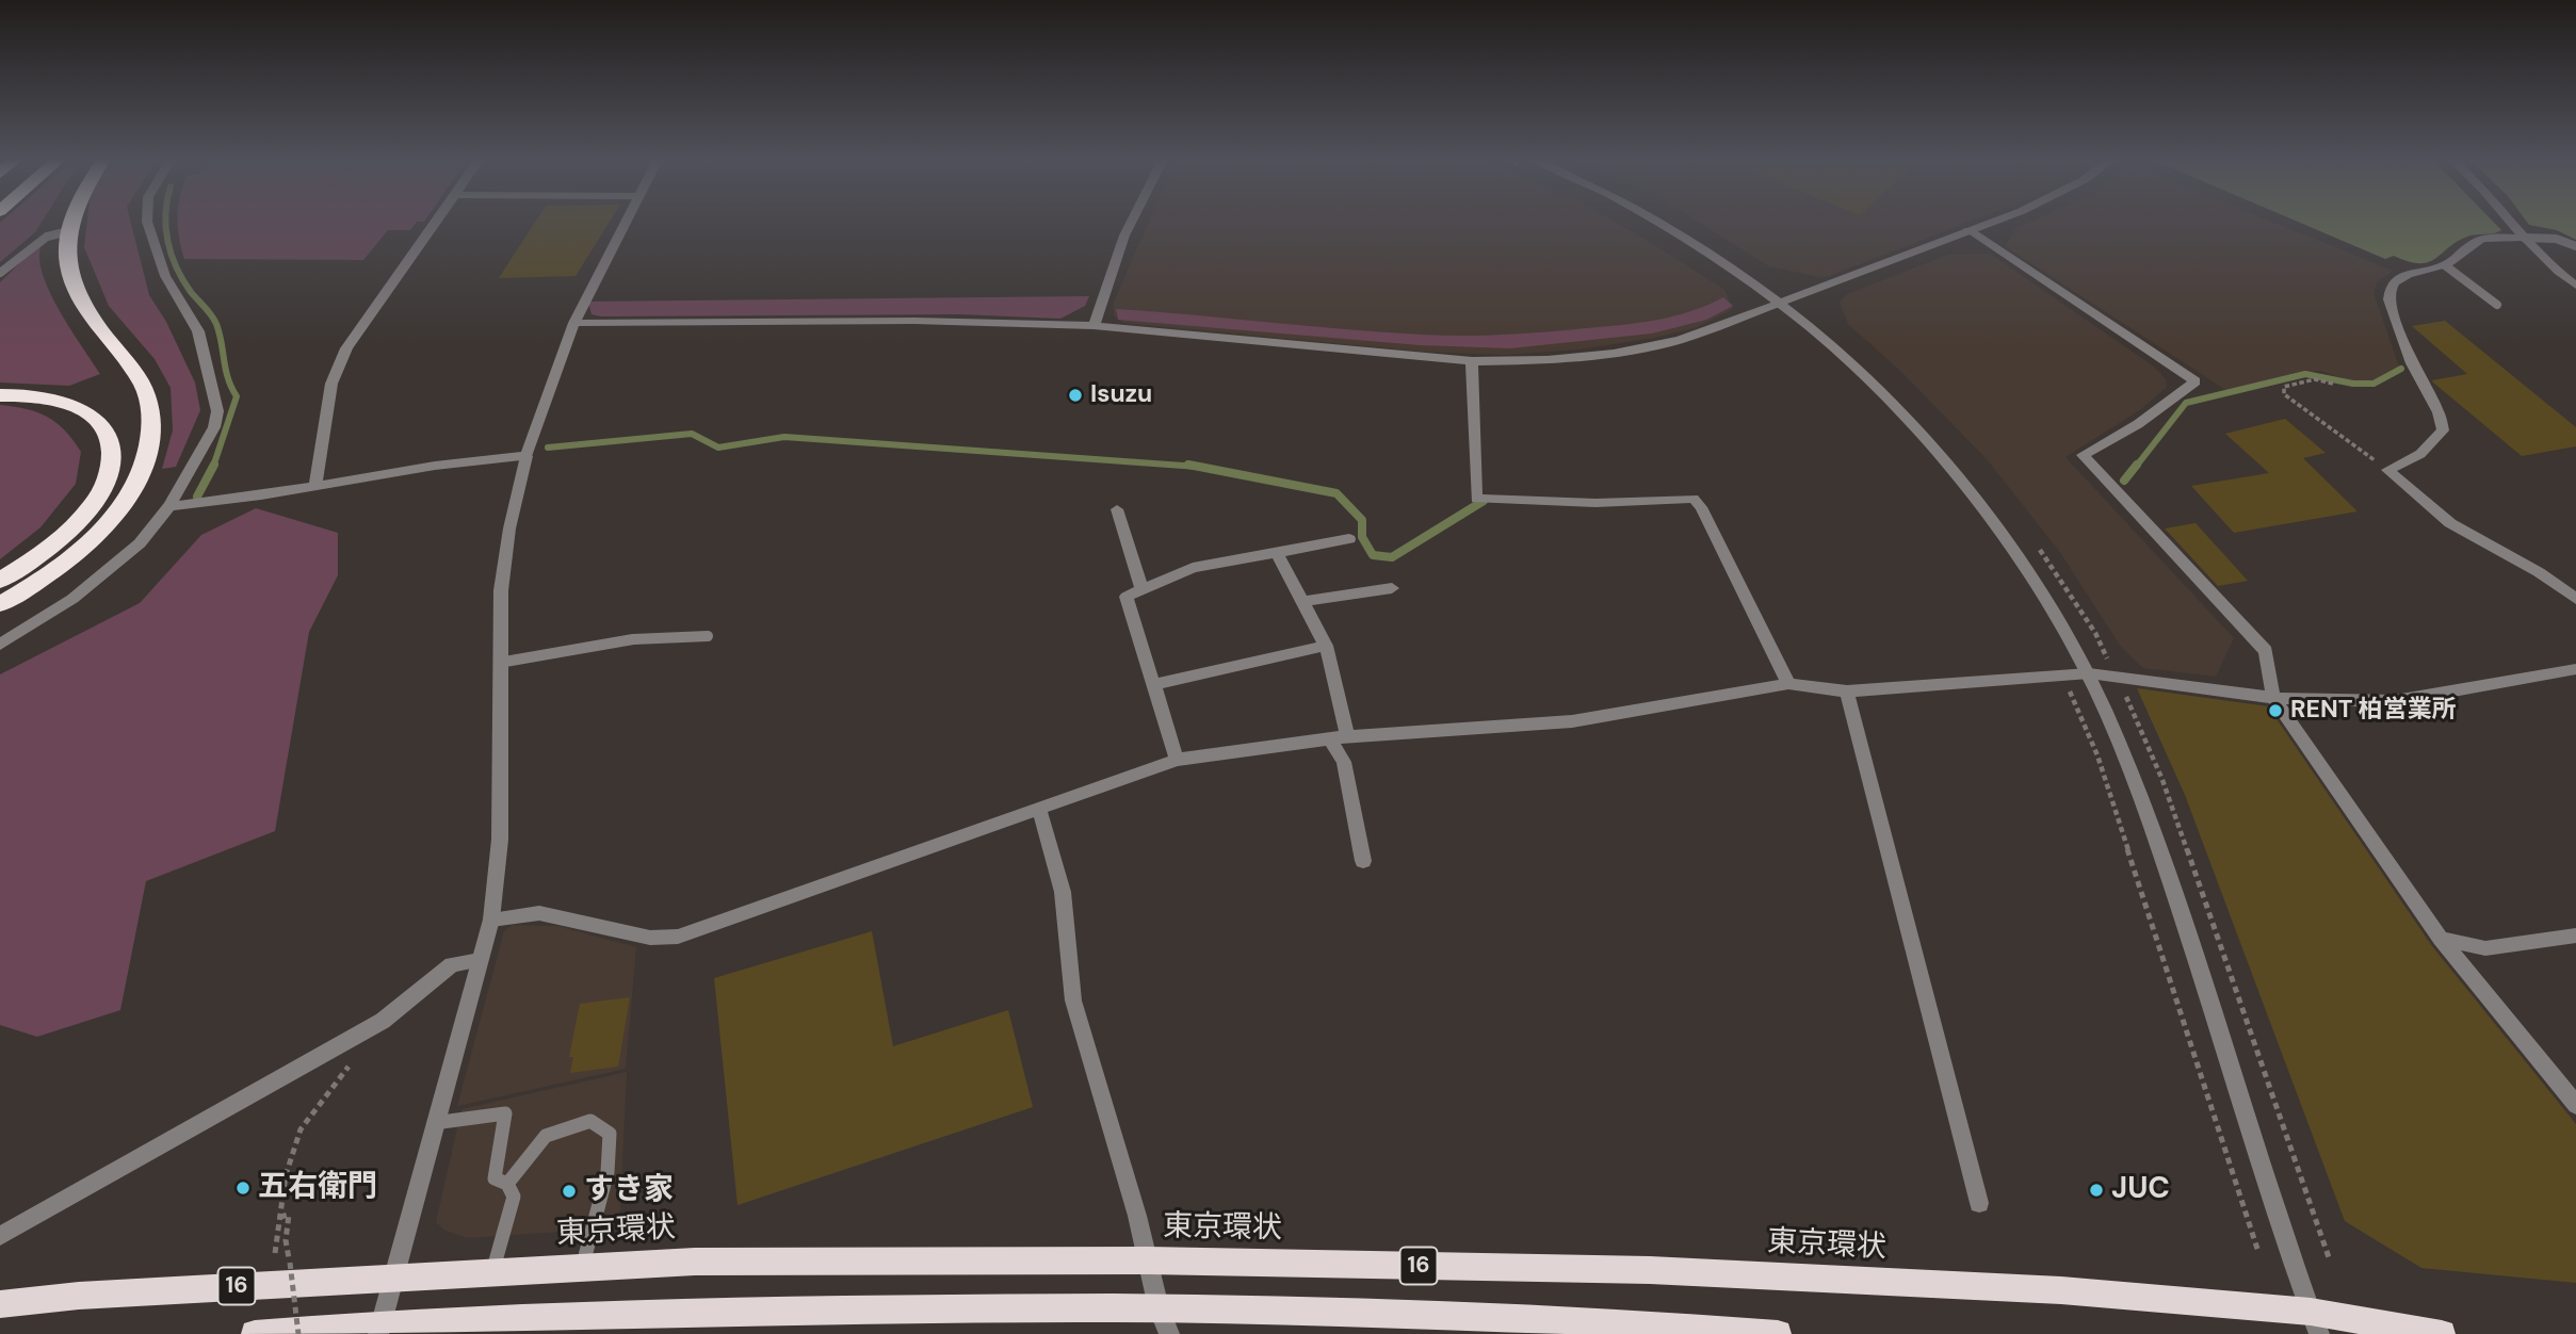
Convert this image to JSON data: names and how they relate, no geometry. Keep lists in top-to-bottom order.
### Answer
{
  "streets": {
    "highway": ["東京環状", "16"]
  },
  "places": [
    "Isuzu",
    "RENT 柏営業所",
    "五右衛門",
    "JUC",
    "すき家"
  ]
}
